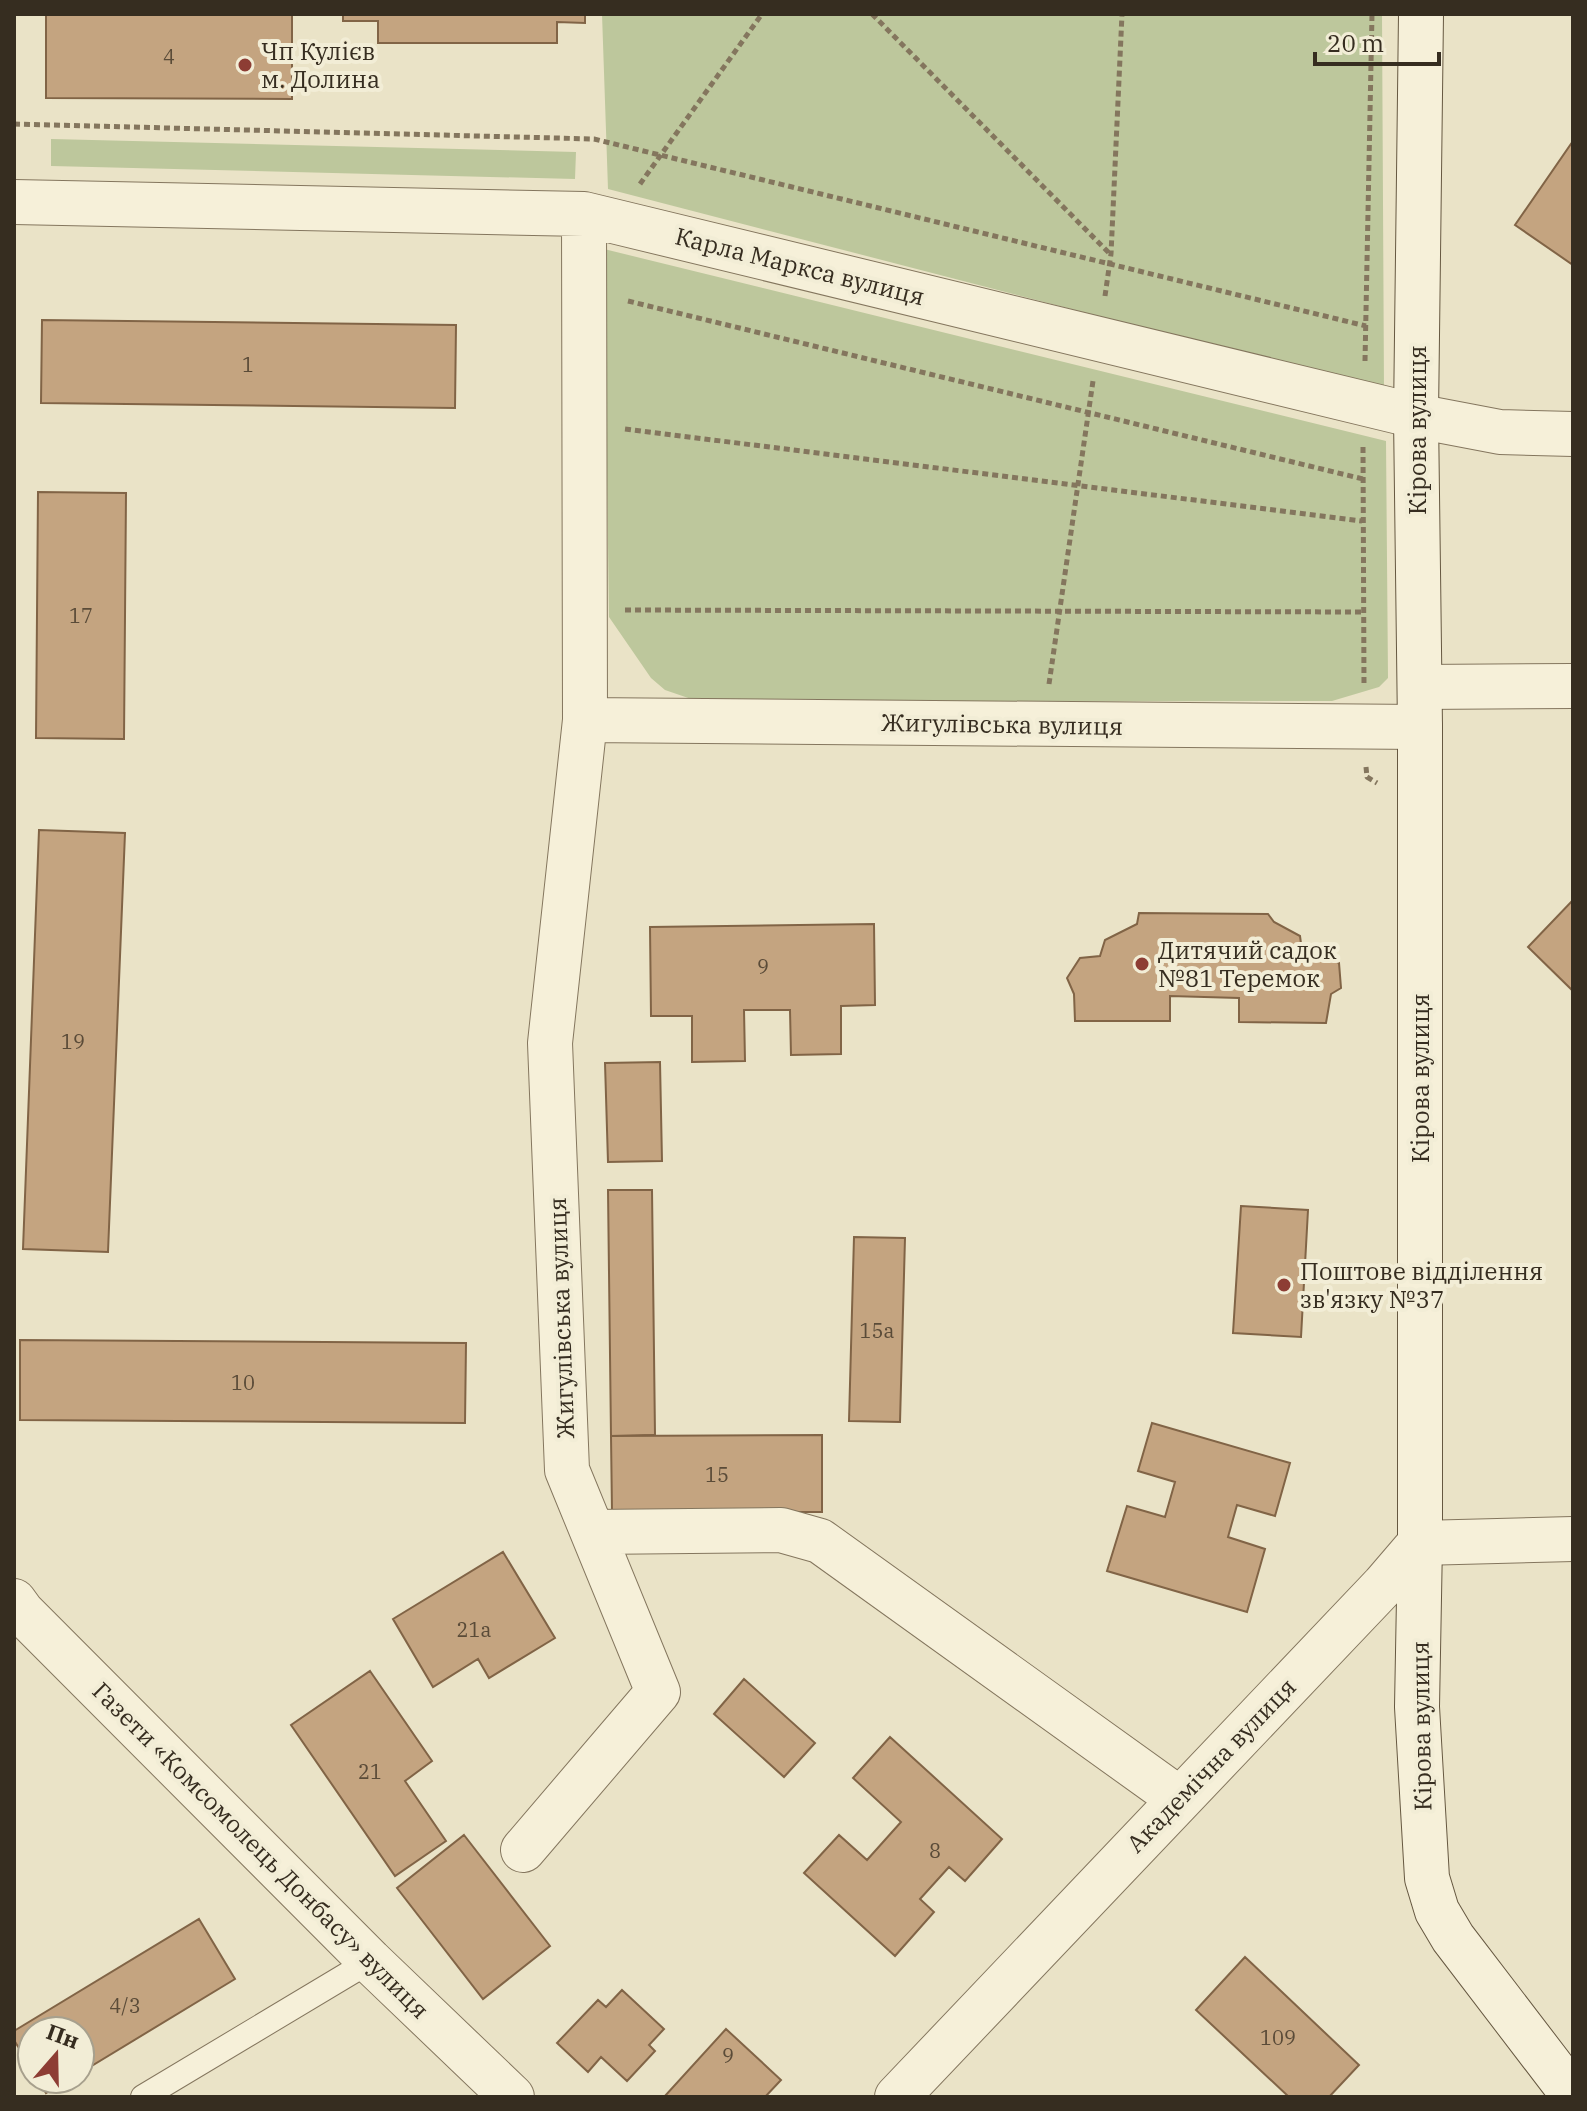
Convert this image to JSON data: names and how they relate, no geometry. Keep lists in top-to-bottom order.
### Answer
{
  "streets": {
    "street": [
      "Карла Маркса вулиця",
      "Кірова вулиця",
      "Жигулівська вулиця",
      "Академічна вулиця",
      "Газети «Комсомолець Донбасу» вулиця"
    ]
  },
  "crossings": [
    ["Карла Маркса вулиця", "Кірова вулиця"],
    ["Карла Маркса вулиця", "Жигулівська вулиця"],
    ["Кірова вулиця", "Жигулівська вулиця"],
    ["Кірова вулиця", "Академічна вулиця"]
  ],
  "places": ["Чп Кулієв м. Долина", "Дитячий садок №81 Теремок", "Поштове відділення зв'язку №37"],
  "house_numbers": [
    "4",
    "1",
    "17",
    "9",
    "19",
    "15а",
    "10",
    "15",
    "21а",
    "21",
    "8",
    "4/3",
    "109",
    "9"
  ],
  "scale_bar": "20 m",
  "north": "top"
}
